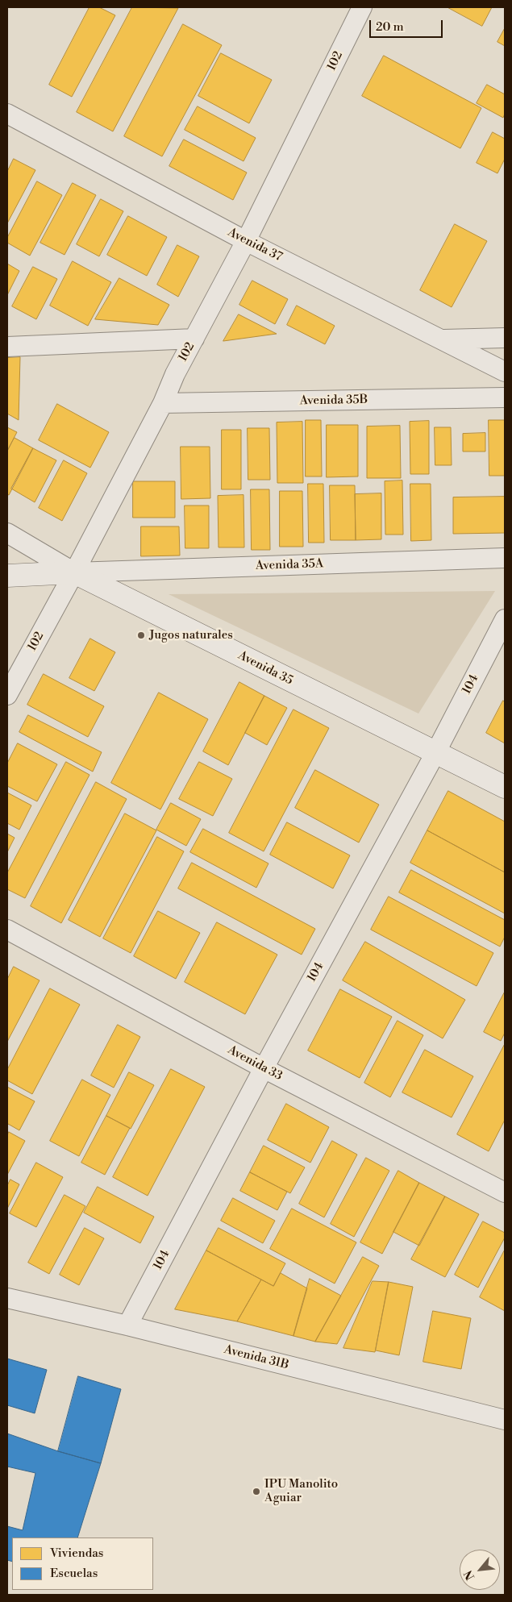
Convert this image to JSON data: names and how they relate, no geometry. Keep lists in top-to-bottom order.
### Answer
{
  "streets": {
    "street": [
      "102",
      "Avenida 37",
      "Avenida 35B",
      "Avenida 35A",
      "Avenida 35",
      "104",
      "Avenida 33",
      "Avenida 31B"
    ]
  },
  "crossings": [
    ["102", "Avenida 37"],
    ["102", "Avenida 35B"],
    ["102", "Avenida 35A"],
    ["102", "Avenida 35"],
    ["Avenida 35A", "Avenida 35"],
    ["Avenida 35", "104"],
    ["104", "Avenida 33"],
    ["104", "Avenida 31B"]
  ],
  "places": ["Jugos naturales", "IPU Manolito Aguiar"],
  "legend": ["Viviendas", "Escuelas"],
  "scale_bar": "20 m",
  "north": "bottom left"
}
